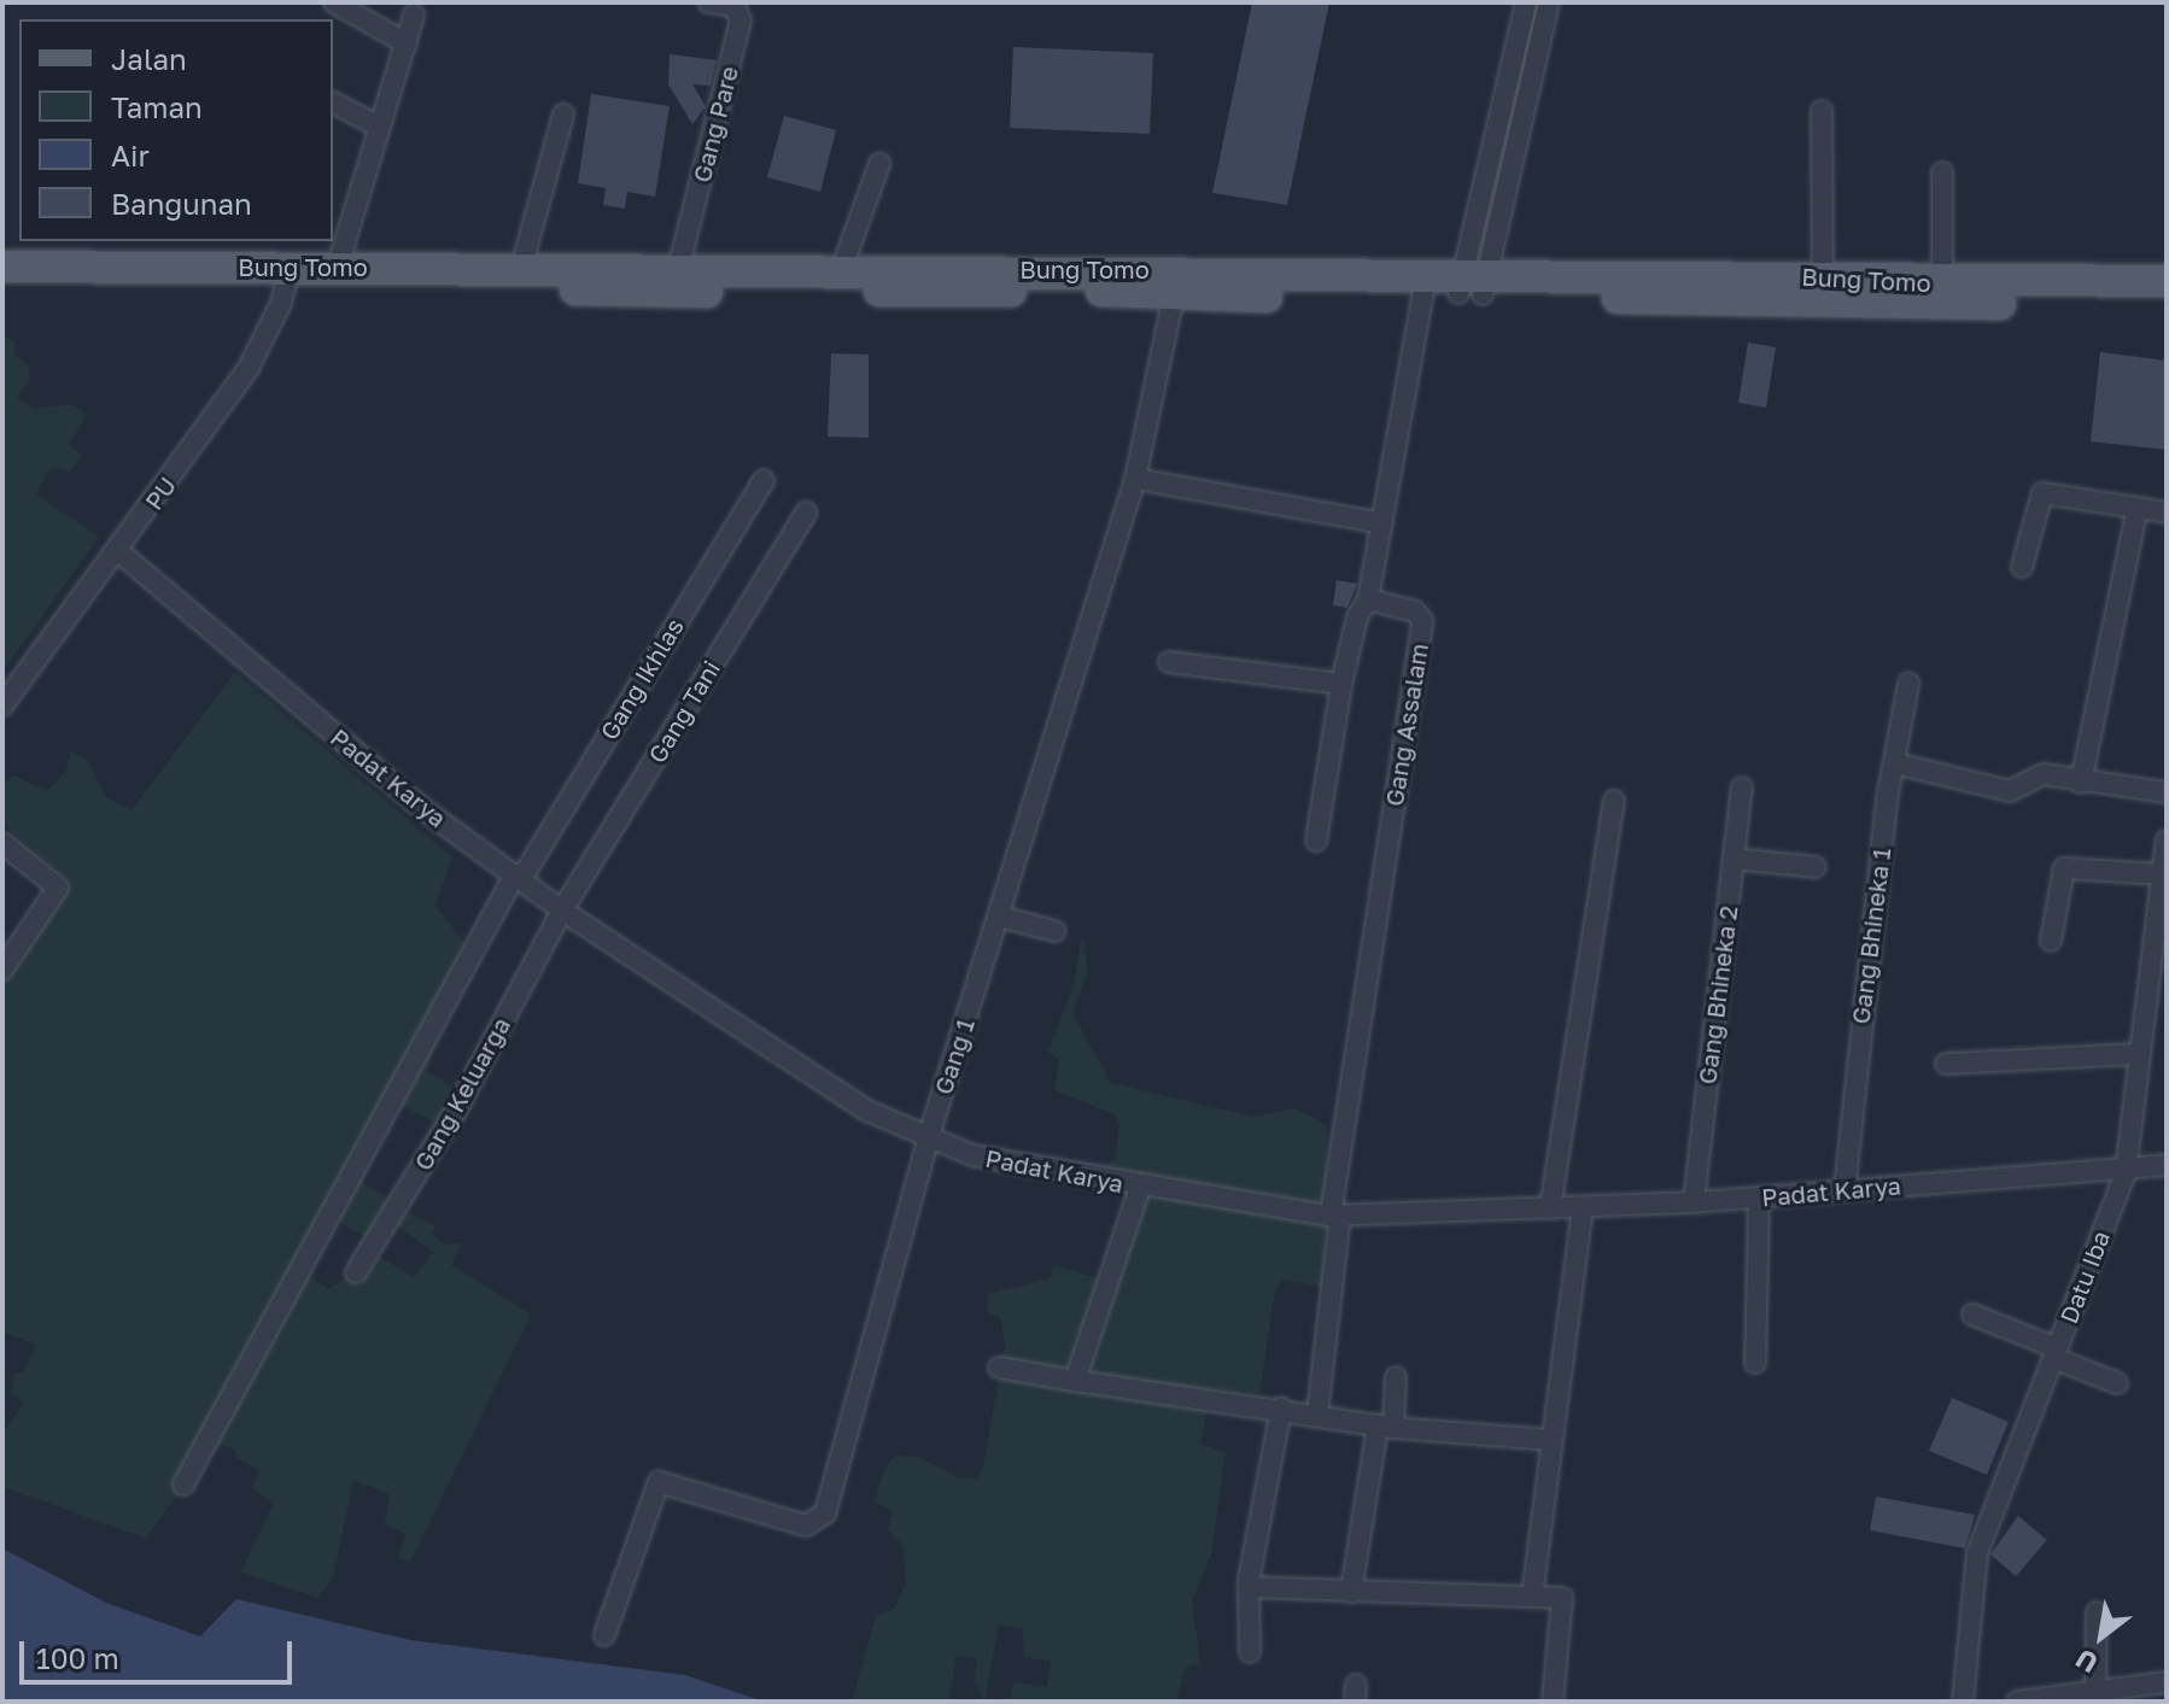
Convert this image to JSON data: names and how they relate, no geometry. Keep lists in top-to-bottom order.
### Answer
{
  "streets": {
    "main road": ["Bung Tomo"],
    "street": [
      "Gang Pare",
      "PU",
      "Gang Ikhlas",
      "Gang Tani",
      "Gang Assalam",
      "Padat Karya",
      "Gang Bhineka 1",
      "Gang Bhineka 2",
      "Gang 1",
      "Gang Keluarga",
      "Datu Iba"
    ]
  },
  "crossings": [
    ["Gang Pare", "Bung Tomo"],
    ["Bung Tomo", "PU"],
    ["Bung Tomo", "Gang 1"],
    ["PU", "Padat Karya"],
    ["Gang Ikhlas", "Padat Karya"],
    ["Gang Tani", "Padat Karya"],
    ["Gang Tani", "Gang Keluarga"],
    ["Gang Assalam", "Padat Karya"],
    ["Padat Karya", "Gang Bhineka 1"],
    ["Padat Karya", "Gang Bhineka 2"],
    ["Padat Karya", "Gang 1"],
    ["Padat Karya", "Gang Keluarga"],
    ["Padat Karya", "Datu Iba"]
  ],
  "legend": [
    "Jalan",
    "Taman",
    "Air",
    "Bangunan"
  ],
  "scale_bar": "100 m",
  "north": "bottom left"
}
